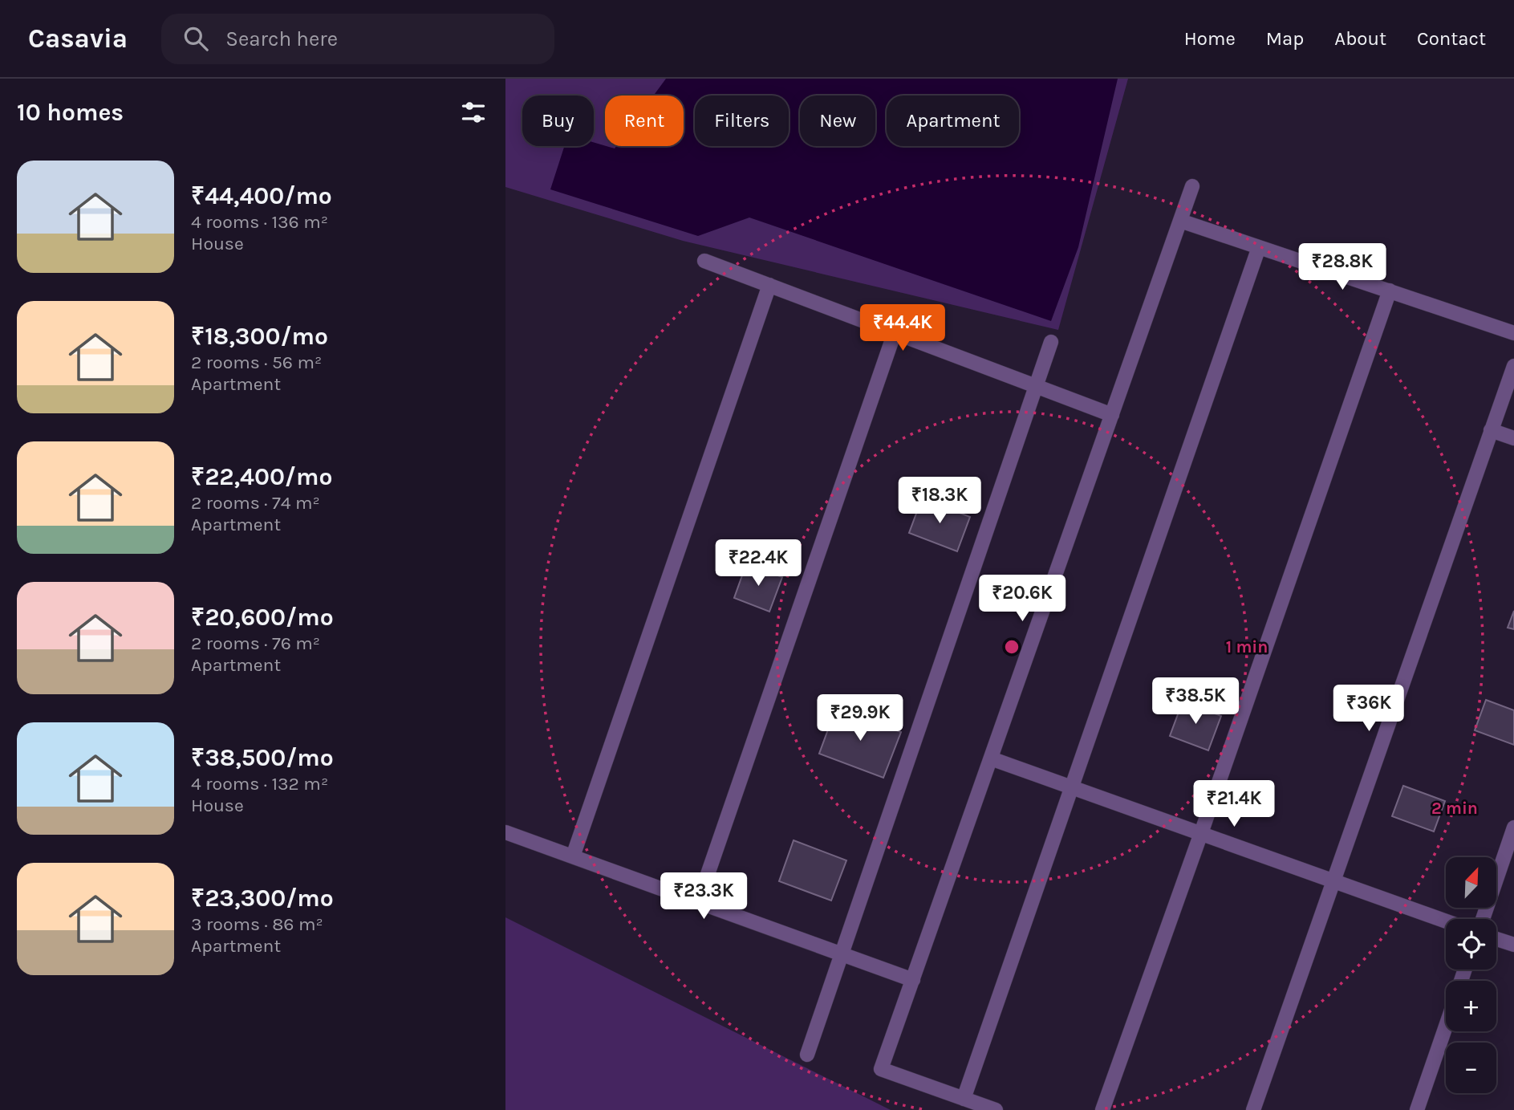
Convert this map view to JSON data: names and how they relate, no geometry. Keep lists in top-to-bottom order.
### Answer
{
  "north": "top right",
  "page": {
    "header": "Casavia",
    "search": "Search here",
    "nav": [
      "Home",
      "Map",
      "About",
      "Contact"
    ],
    "heading": "10 homes",
    "chip": [
      "Buy",
      "Rent",
      "Filters",
      "New",
      "Apartment"
    ],
    "list": [
      {
        "name": "₹44,400/mo",
        "note": "4 rooms · 136 m² · House"
      },
      {
        "name": "₹18,300/mo",
        "note": "2 rooms · 56 m² · Apartment"
      },
      {
        "name": "₹22,400/mo",
        "note": "2 rooms · 74 m² · Apartment"
      },
      {
        "name": "₹20,600/mo",
        "note": "2 rooms · 76 m² · Apartment"
      },
      {
        "name": "₹38,500/mo",
        "note": "4 rooms · 132 m² · House"
      },
      {
        "name": "₹23,300/mo",
        "note": "3 rooms · 86 m² · Apartment"
      }
    ],
    "price": [
      "₹28.8K",
      "₹44.4K",
      "₹18.3K",
      "₹22.4K",
      "₹20.6K",
      "₹38.5K",
      "₹36K",
      "₹29.9K",
      "₹21.4K",
      "₹23.3K"
    ],
    "map_buttons": ["+", "−"]
  },
  "rings": ["1 min", "2 min"]
}
